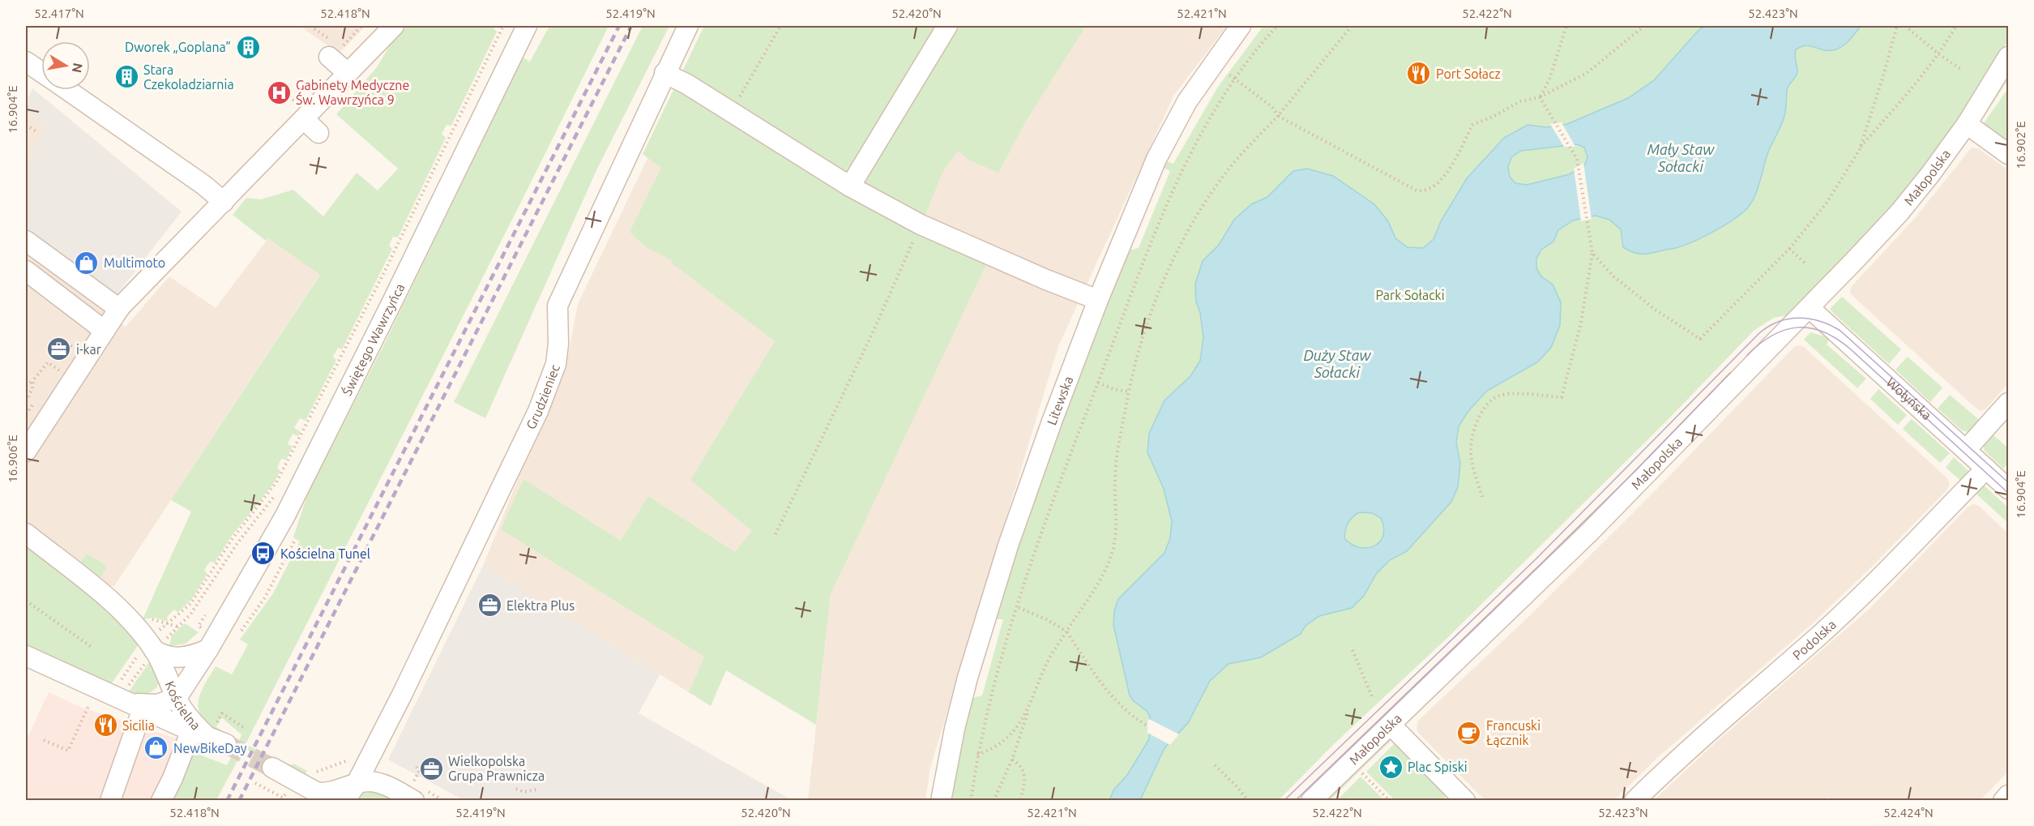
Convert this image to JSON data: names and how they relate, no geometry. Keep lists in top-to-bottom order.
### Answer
{
  "streets": {
    "street": [
      "Małopolska",
      "Świętego Wawrzyńca",
      "Grudzieniec",
      "Wołyńska",
      "Litewska",
      "Podolska",
      "Kościelna"
    ]
  },
  "crossings": [
    ["Małopolska", "Wołyńska"],
    ["Świętego Wawrzyńca", "Kościelna"],
    ["Wołyńska", "Podolska"]
  ],
  "water": ["Mały Staw Sołacki", "Duży Staw Sołacki"],
  "parks": ["Park Sołacki"],
  "places": {
    "building": ["Dworek „Goplana”", "Stara Czekoladziarnia"],
    "restaurant": ["Port Sołacz", "Sicilia"],
    "hospital": ["Gabinety Medyczne Św. Wawrzyńca 9"],
    "shop": ["Multimoto", "NewBikeDay"],
    "office": ["i-kar", "Elektra Plus", "Wielkopolska Grupa Prawnicza"],
    "bus stop": ["Kościelna Tunel"],
    "cafe": ["Francuski Łącznik"],
    "place": ["Plac Spiski"]
  },
  "north": "right",
  "coordinates": [
    "52.417°N",
    "52.418°N",
    "52.419°N",
    "52.420°N",
    "52.421°N",
    "52.422°N",
    "52.423°N",
    "16.904°E",
    "16.902°E",
    "16.906°E",
    "52.424°N"
  ]
}
